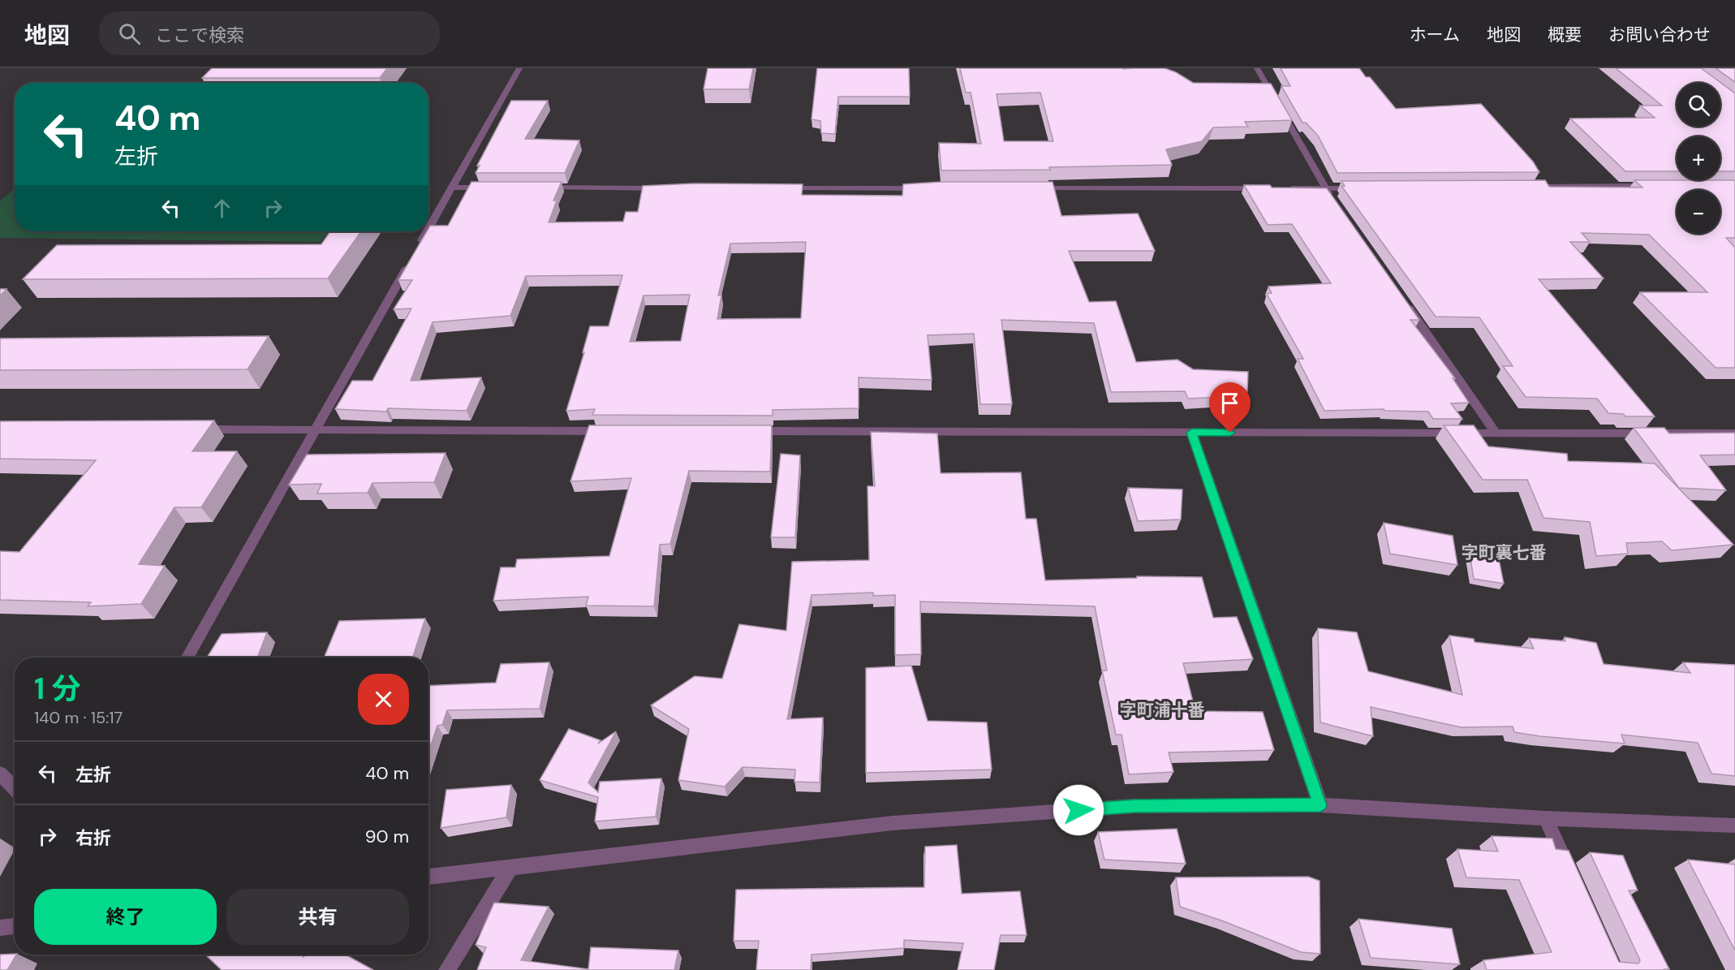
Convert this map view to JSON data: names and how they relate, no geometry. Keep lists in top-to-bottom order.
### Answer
{
  "districts": ["字町裏七番", "字町浦十番"],
  "page": {
    "header": "地図",
    "search": "ここで検索",
    "nav": [
      "ホーム",
      "地図",
      "概要",
      "お問い合わせ"
    ],
    "map_buttons": ["+", "−"],
    "turn": ["40 m", "左折"],
    "heading": ["1 分", "140 m · 15:17"],
    "list": [
      {
        "name": "左折",
        "value": "40 m"
      },
      {
        "name": "右折",
        "value": "90 m"
      }
    ],
    "buttons": ["終了", "共有"]
  }
}
